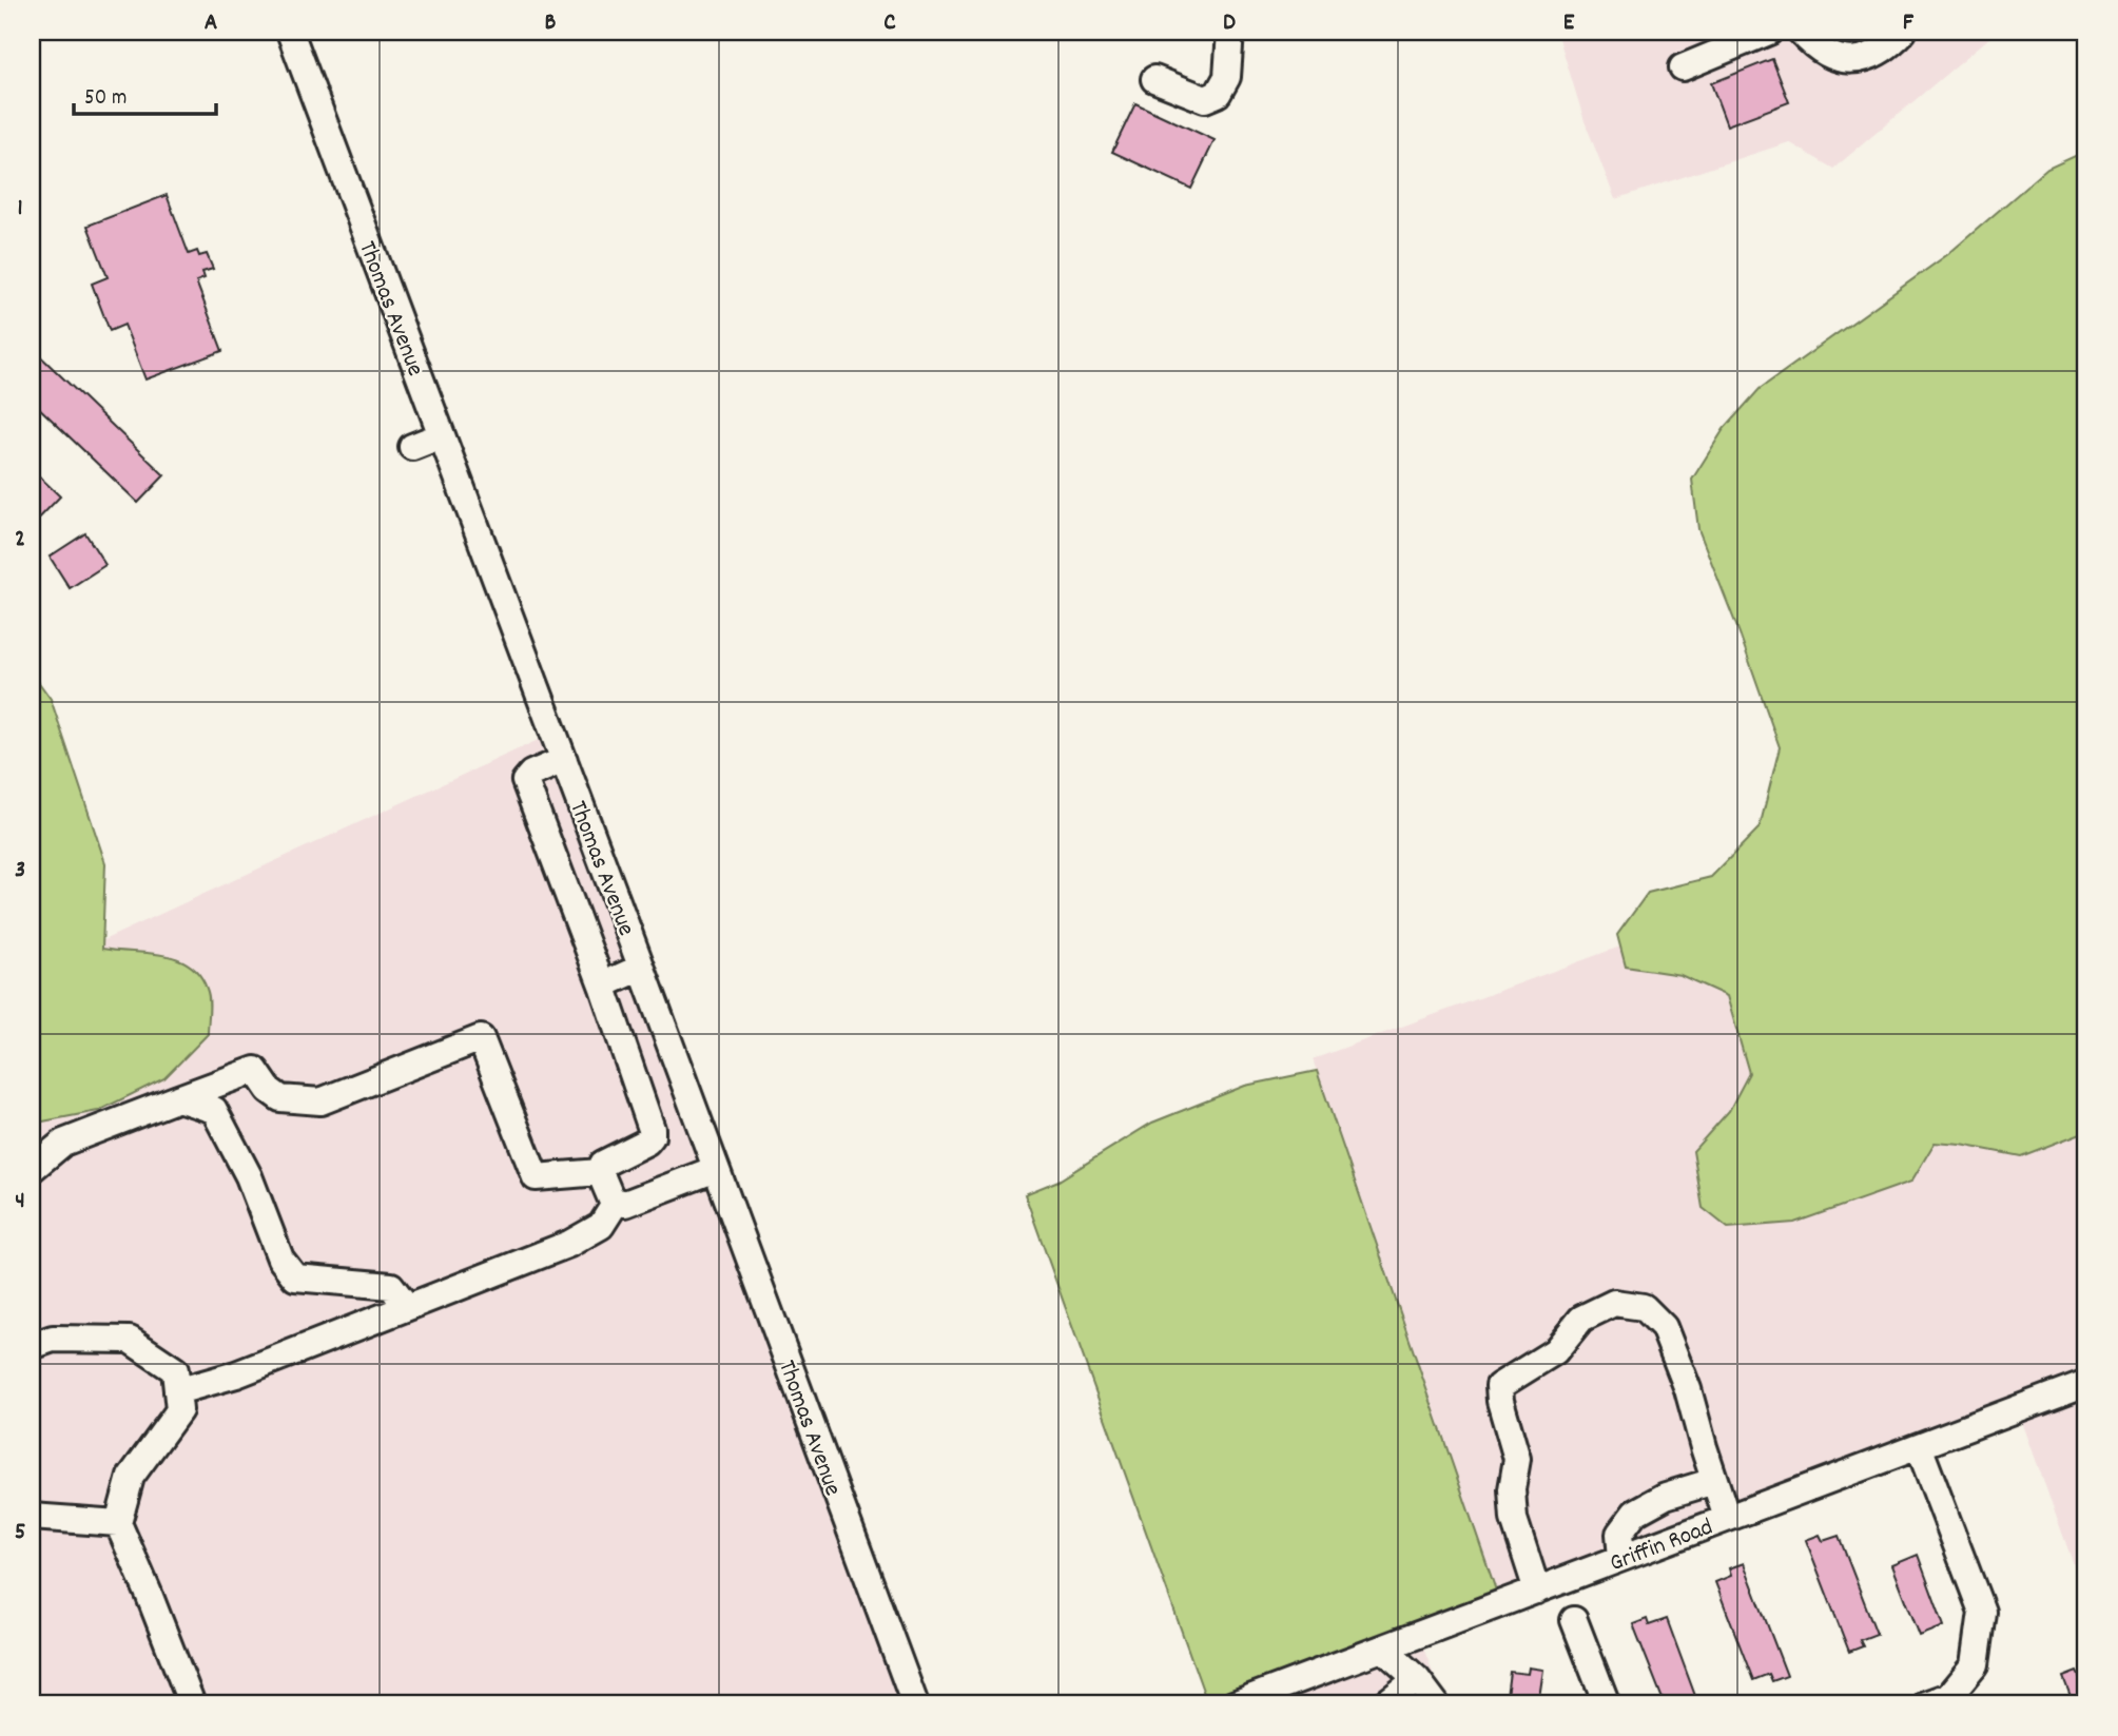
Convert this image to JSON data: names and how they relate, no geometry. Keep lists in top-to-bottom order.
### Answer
{
  "streets": {
    "street": ["Thomas Avenue", "Griffin Road"]
  },
  "scale_bar": "50 m",
  "grid": {
    "columns": [
      "A",
      "B",
      "C",
      "D",
      "E",
      "F"
    ],
    "rows": [
      "1",
      "2",
      "3",
      "4",
      "5"
    ]
  }
}
